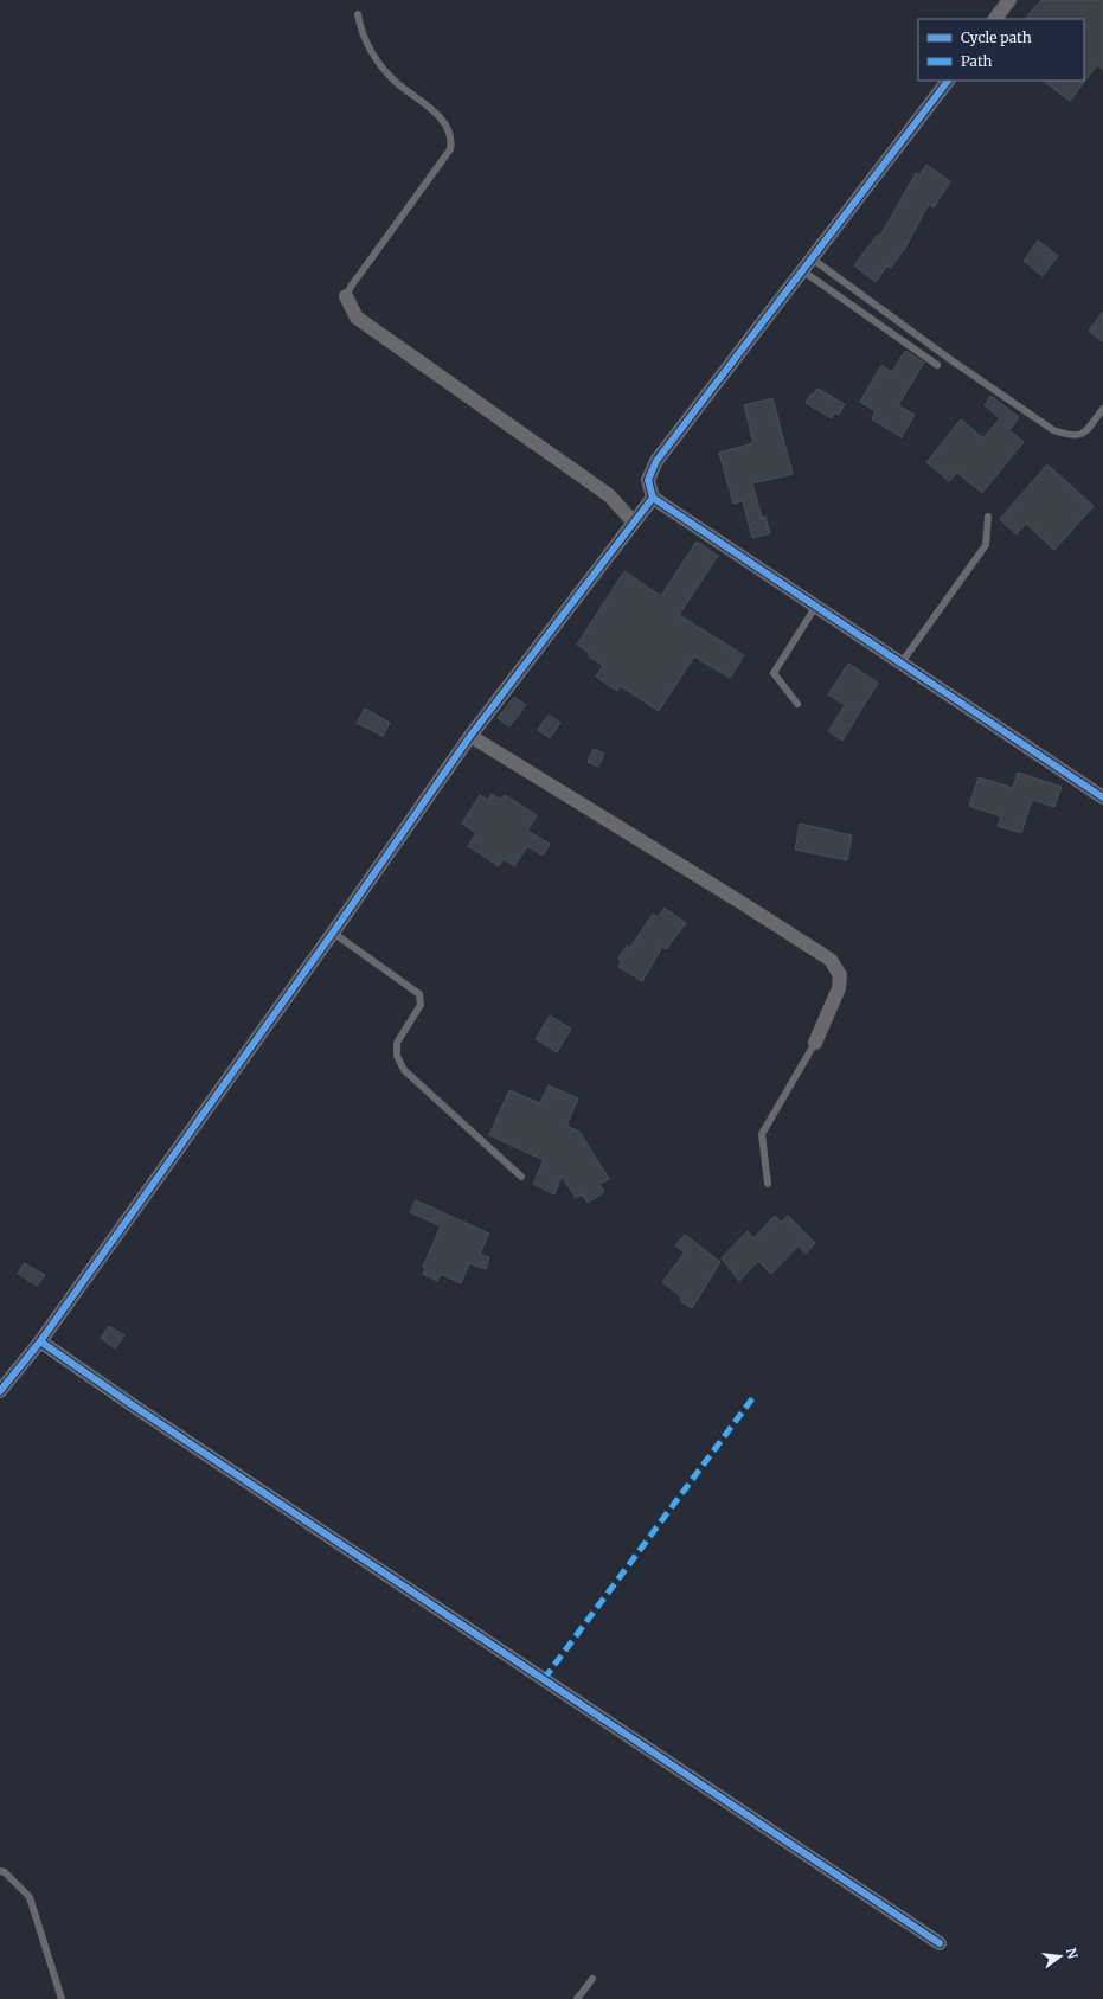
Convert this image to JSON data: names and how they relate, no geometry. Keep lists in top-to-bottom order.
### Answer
{
  "legend": ["Cycle path", "Path"],
  "north": "right"
}
